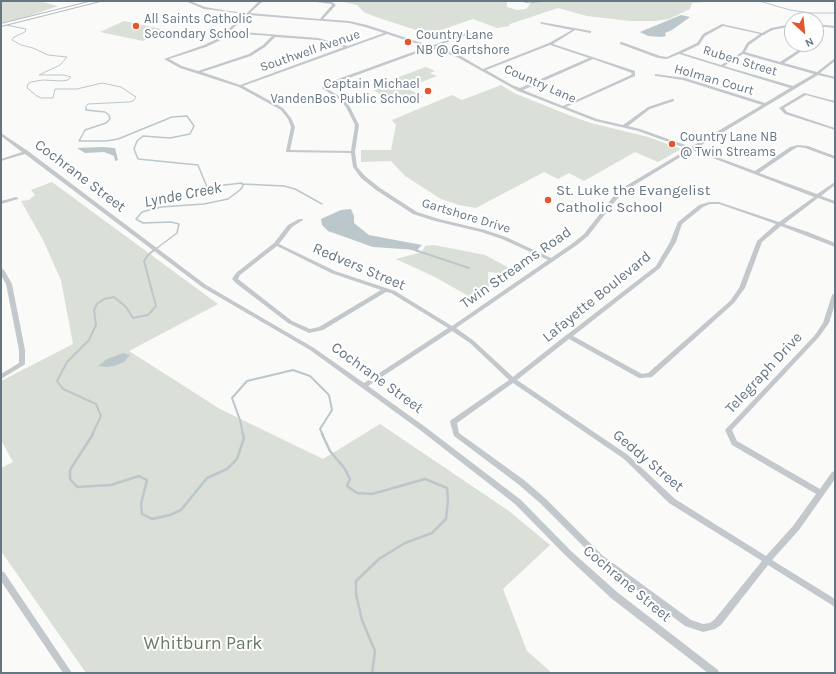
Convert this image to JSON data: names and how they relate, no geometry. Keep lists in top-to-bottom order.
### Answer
{
  "streets": {
    "street": [
      "Southwell Avenue",
      "Ruben Street",
      "Holman Court",
      "Country Lane",
      "Cochrane Street",
      "Gartshore Drive",
      "Redvers Street",
      "Twin Streams Road",
      "Lafayette Boulevard",
      "Telegraph Drive",
      "Geddy Street"
    ]
  },
  "crossings": [
    ["Southwell Avenue", "Country Lane"],
    ["Ruben Street", "Twin Streams Road"],
    ["Holman Court", "Twin Streams Road"],
    ["Country Lane", "Gartshore Drive"],
    ["Country Lane", "Twin Streams Road"],
    ["Cochrane Street", "Twin Streams Road"],
    ["Gartshore Drive", "Twin Streams Road"],
    ["Redvers Street", "Twin Streams Road"],
    ["Redvers Street", "Geddy Street"],
    ["Twin Streams Road", "Geddy Street"],
    ["Lafayette Boulevard", "Geddy Street"]
  ],
  "water": ["Lynde Creek"],
  "parks": ["Whitburn Park"],
  "places": [
    "All Saints Catholic Secondary School",
    "Country Lane NB @ Gartshore",
    "Captain Michael VandenBos Public School",
    "Country Lane NB @ Twin Streams",
    "St. Luke the Evangelist Catholic School"
  ],
  "north": "bottom right"
}
